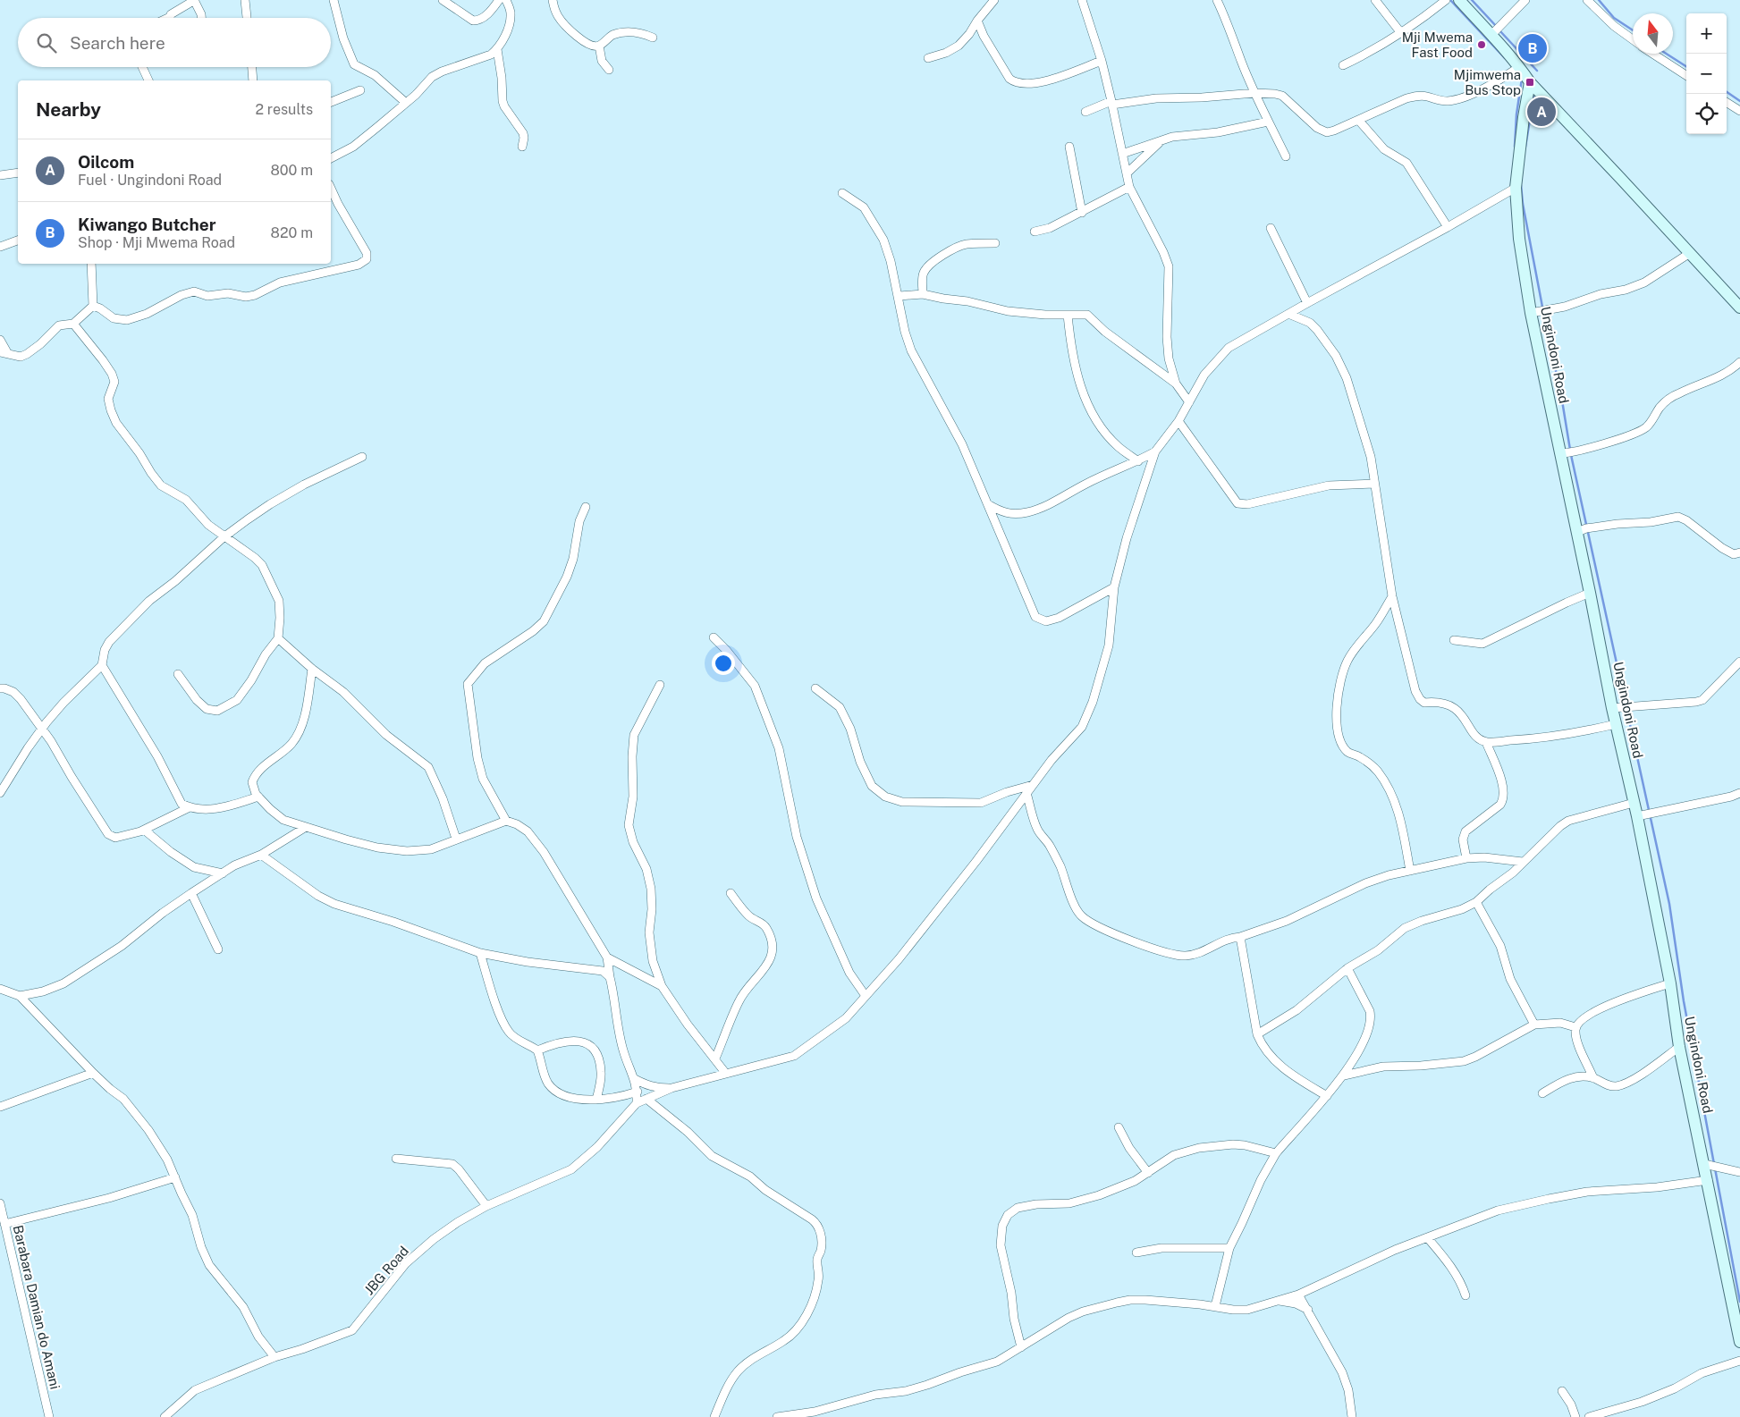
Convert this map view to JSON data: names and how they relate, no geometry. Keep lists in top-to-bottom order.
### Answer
{
  "streets": {
    "main road": ["Ungindoni Road"],
    "street": ["JBG Road", "Barabara Damian do Amani"]
  },
  "places": {
    "other": ["Mji Mwema Fast Food"],
    "transit": ["Mjimwema Bus Stop"]
  },
  "north": "top",
  "page": {
    "map_buttons": ["+", "−"],
    "search": "Search here",
    "pins": ["B", "A"],
    "heading": ["Nearby", "2 results"],
    "list": [
      {
        "mark": "A",
        "name": "Oilcom",
        "note": "Fuel · Ungindoni Road",
        "value": "800 m"
      },
      {
        "mark": "B",
        "name": "Kiwango Butcher",
        "note": "Shop · Mji Mwema Road",
        "value": "820 m"
      }
    ]
  }
}
